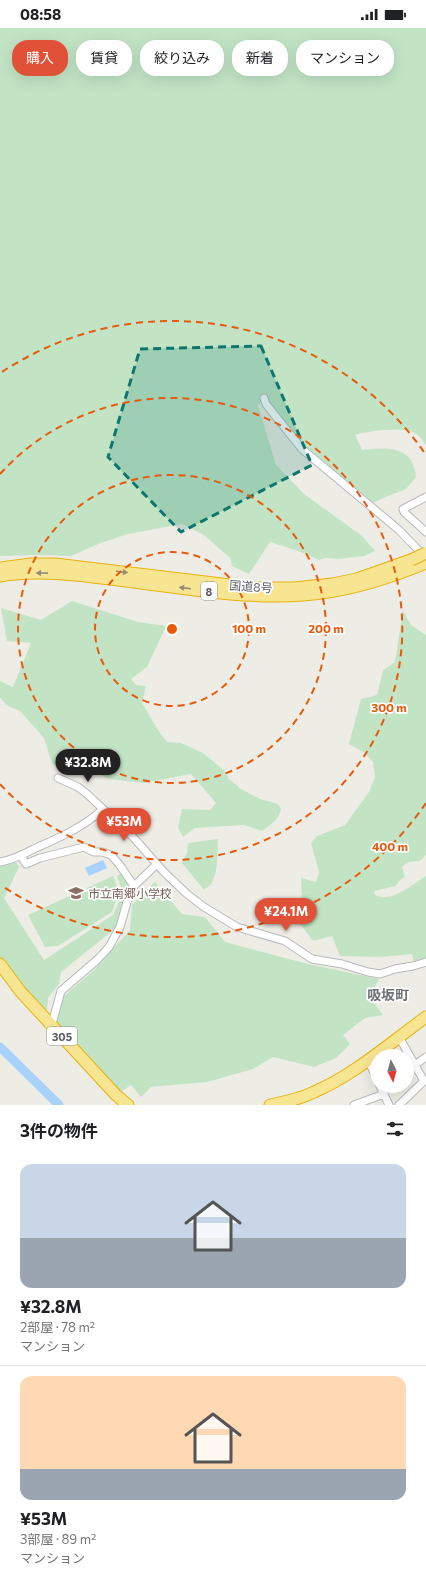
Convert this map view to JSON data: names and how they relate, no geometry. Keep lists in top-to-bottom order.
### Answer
{
  "streets": {
    "highway": ["国道8号", "8", "305"]
  },
  "districts": ["吸坂町"],
  "places": {
    "school or university": ["市立南郷小学校"]
  },
  "north": "bottom",
  "page": {
    "status": "08:58",
    "chip": [
      "購入",
      "賃貸",
      "絞り込み",
      "新着",
      "マンション"
    ],
    "price": ["¥32.8M", "¥53M", "¥24.1M"],
    "heading": "3件の物件",
    "list": [
      {
        "name": "¥32.8M",
        "note": "2部屋 · 78 m² · マンション"
      },
      {
        "name": "¥53M",
        "note": "3部屋 · 89 m² · マンション"
      }
    ]
  },
  "rings": [
    "100 m",
    "200 m",
    "300 m",
    "400 m"
  ]
}
